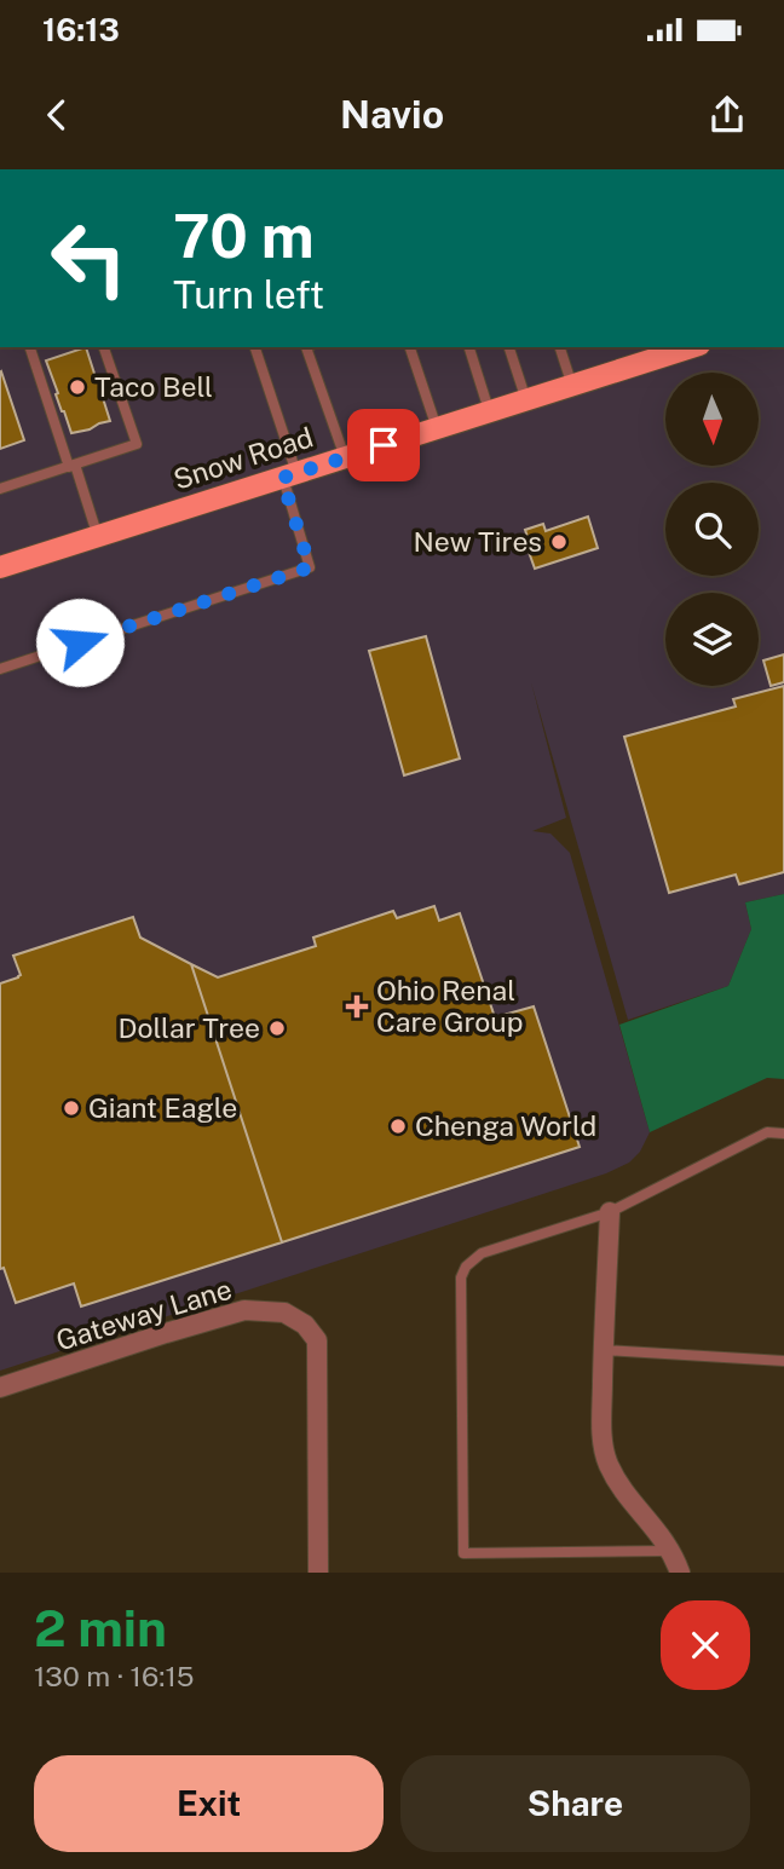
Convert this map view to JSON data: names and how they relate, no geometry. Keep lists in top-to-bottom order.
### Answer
{
  "streets": {
    "main road": ["Snow Road"],
    "street": ["Gateway Lane"]
  },
  "places": {
    "other": [
      "Taco Bell",
      "New Tires",
      "Dollar Tree",
      "Giant Eagle",
      "Chenga World"
    ],
    "health": ["Ohio Renal Care Group"]
  },
  "north": "bottom",
  "page": {
    "status": "16:13",
    "header": "Navio",
    "turn": ["70 m", "Turn left"],
    "heading": ["2 min", "130 m · 16:15"],
    "buttons": ["Exit", "Share"]
  }
}
